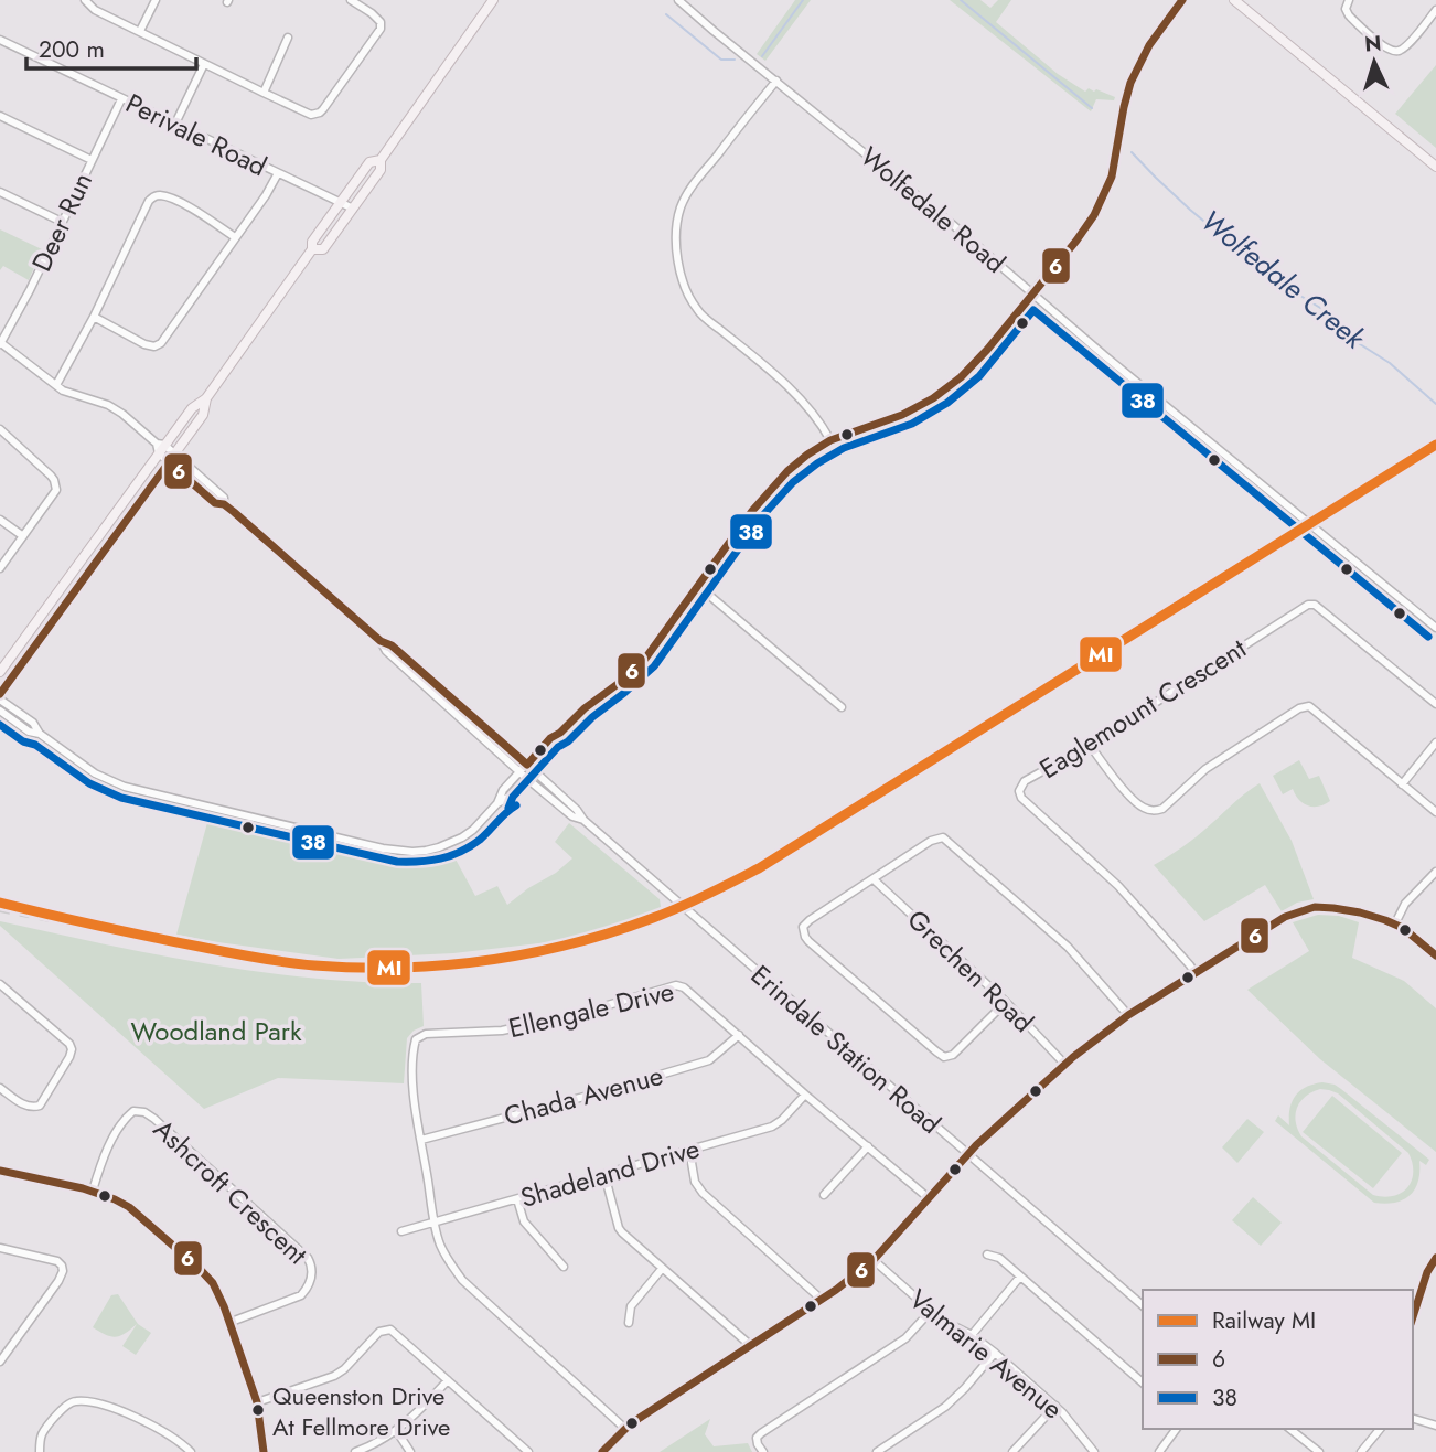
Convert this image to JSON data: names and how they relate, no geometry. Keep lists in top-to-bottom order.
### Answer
{
  "streets": {
    "street": [
      "Perivale Road",
      "Wolfedale Road",
      "Deer Run",
      "Eaglemount Crescent",
      "Grechen Road",
      "Ellengale Drive",
      "Erindale Station Road",
      "Chada Avenue",
      "Shadeland Drive",
      "Ashcroft Crescent",
      "Valmarie Avenue"
    ]
  },
  "crossings": [
    ["Perivale Road", "Deer Run"],
    ["Deer Run", "Erindale Station Road"],
    ["Ellengale Drive", "Chada Avenue"],
    ["Ellengale Drive", "Shadeland Drive"]
  ],
  "water": ["Wolfedale Creek"],
  "parks": ["Woodland Park"],
  "places": ["Queenston Drive At Fellmore Drive"],
  "lines": ["transit line 6", "transit line 38", "rail line MI"],
  "legend": ["Railway MI", "6", "38"],
  "scale_bar": "200 m",
  "north": "top"
}
